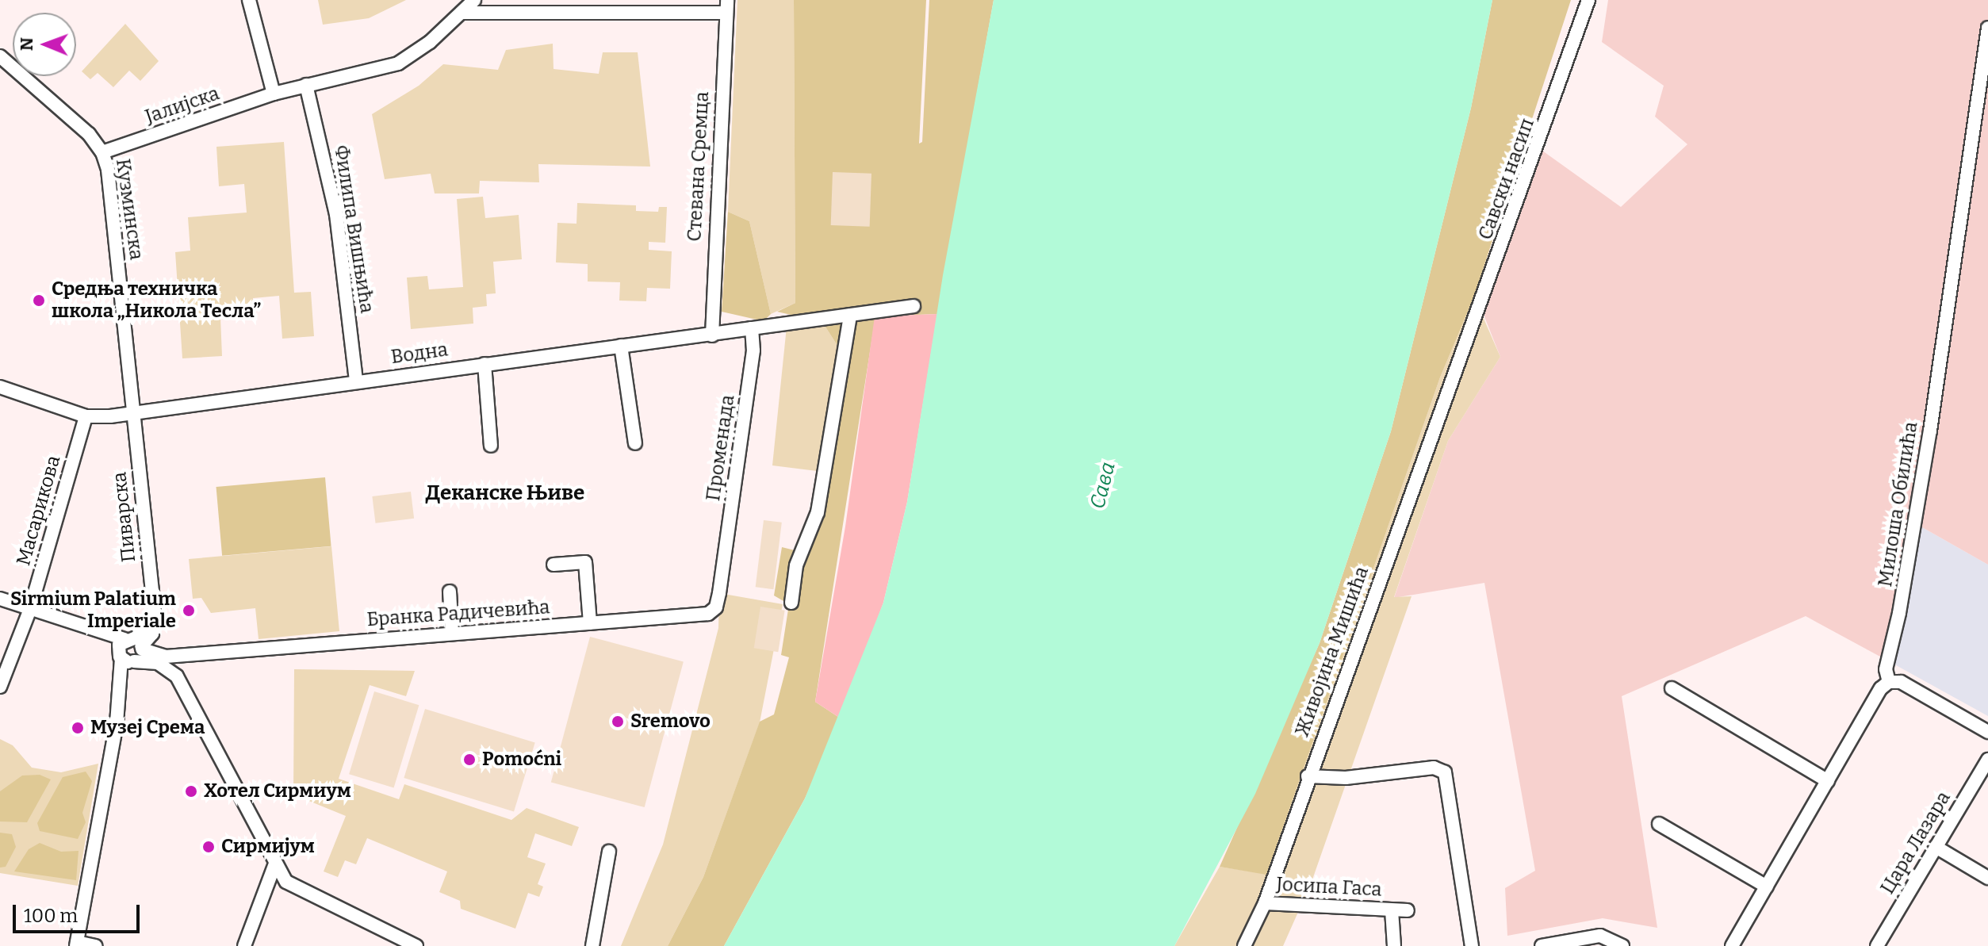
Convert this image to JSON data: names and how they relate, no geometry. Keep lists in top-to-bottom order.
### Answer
{
  "streets": {
    "street": [
      "Јалијска",
      "Стевана Сремца",
      "Савски насип",
      "Кузминска",
      "Филипа Вишњића",
      "Водна",
      "Променада",
      "Милоша Обилића",
      "Масарикова",
      "Пиварска",
      "Бранка Радичевића",
      "Живојина Мишића",
      "Цара Лазара",
      "Јосипа Гаса"
    ]
  },
  "crossings": [
    ["Јалијска", "Кузминска"],
    ["Јалијска", "Филипа Вишњића"],
    ["Стевана Сремца", "Водна"],
    ["Савски насип", "Живојина Мишића"],
    ["Кузминска", "Водна"],
    ["Кузминска", "Пиварска"],
    ["Филипа Вишњића", "Водна"],
    ["Водна", "Масарикова"],
    ["Водна", "Пиварска"],
    ["Променада", "Бранка Радичевића"],
    ["Пиварска", "Бранка Радичевића"],
    ["Живојина Мишића", "Јосипа Гаса"]
  ],
  "districts": ["Деканске Њиве"],
  "water": ["Сава"],
  "places": [
    "Средња техничка школа „Никола Тесла”",
    "Sirmium Palatium Imperiale",
    "Sremovo",
    "Музеј Срема",
    "Pomoćni",
    "Хотел Сирмиум",
    "Сирмијум"
  ],
  "scale_bar": "100 m",
  "north": "left"
}
